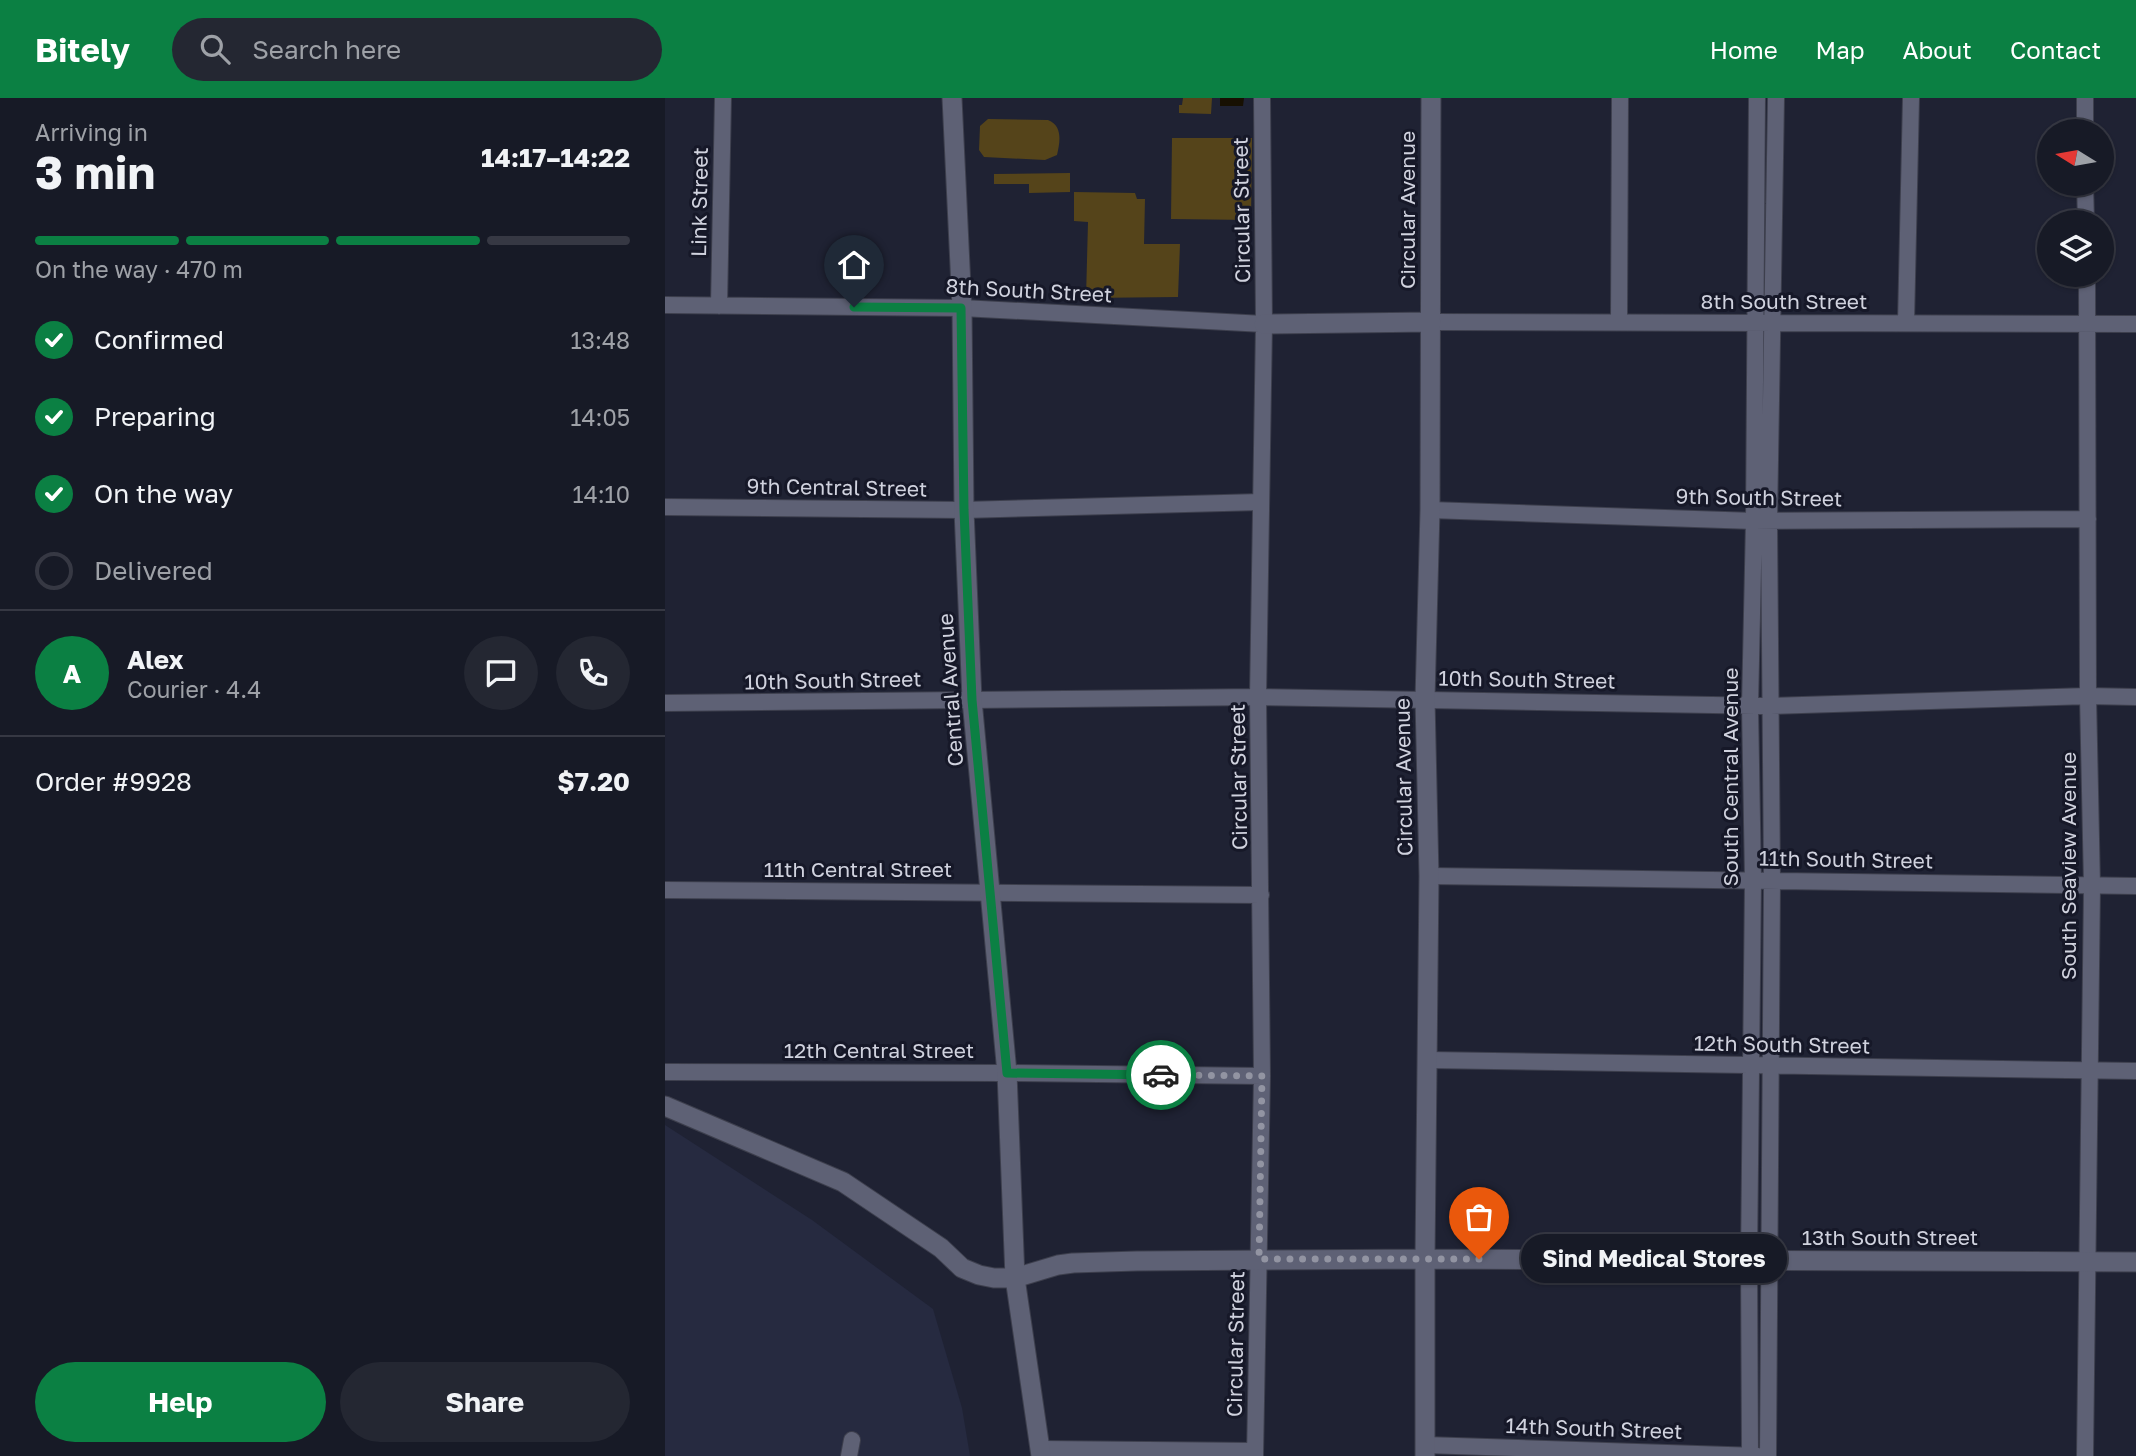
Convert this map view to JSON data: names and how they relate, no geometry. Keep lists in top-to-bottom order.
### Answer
{
  "streets": {
    "street": [
      "Link Street",
      "Circular Street",
      "Circular Avenue",
      "8th South Street",
      "9th Central Street",
      "9th South Street",
      "10th South Street",
      "Central Avenue",
      "South Central Avenue",
      "11th South Street",
      "South Seaview Avenue",
      "11th Central Street",
      "12th South Street",
      "12th Central Street",
      "13th South Street",
      "14th South Street"
    ]
  },
  "crossings": [
    ["Link Street", "8th South Street"],
    ["Circular Street", "8th South Street"],
    ["Circular Street", "9th Central Street"],
    ["Circular Street", "10th South Street"],
    ["Circular Street", "11th Central Street"],
    ["Circular Street", "12th Central Street"],
    ["Circular Street", "13th South Street"],
    ["Circular Avenue", "8th South Street"],
    ["Circular Avenue", "9th South Street"],
    ["Circular Avenue", "10th South Street"],
    ["Circular Avenue", "11th South Street"],
    ["Circular Avenue", "12th South Street"],
    ["Circular Avenue", "13th South Street"],
    ["Circular Avenue", "14th South Street"],
    ["8th South Street", "Central Avenue"],
    ["8th South Street", "South Central Avenue"],
    ["8th South Street", "South Seaview Avenue"],
    ["9th Central Street", "Central Avenue"],
    ["9th South Street", "South Central Avenue"],
    ["9th South Street", "South Seaview Avenue"],
    ["10th South Street", "Central Avenue"],
    ["10th South Street", "South Central Avenue"],
    ["10th South Street", "South Seaview Avenue"],
    ["Central Avenue", "11th Central Street"],
    ["Central Avenue", "12th Central Street"],
    ["Central Avenue", "13th South Street"],
    ["South Central Avenue", "11th South Street"],
    ["South Central Avenue", "12th South Street"],
    ["South Central Avenue", "13th South Street"],
    ["South Central Avenue", "14th South Street"],
    ["11th South Street", "South Seaview Avenue"],
    ["South Seaview Avenue", "12th South Street"],
    ["South Seaview Avenue", "13th South Street"]
  ],
  "places": ["Sind Medical Stores"],
  "north": "left",
  "page": {
    "header": "Bitely",
    "search": "Search here",
    "nav": [
      "Home",
      "Map",
      "About",
      "Contact"
    ],
    "heading": ["3 min", "Arriving in", "14:17–14:22"],
    "panel": [
      "Alex",
      "Courier · 4.4",
      "Order #9928",
      "$7.20"
    ],
    "bar": "On the way · 470 m",
    "list": [
      ["Confirmed", "13:48"],
      ["Preparing", "14:05"],
      ["On the way", "14:10"],
      "Delivered"
    ],
    "round": "A",
    "bubble": "Sind Medical Stores",
    "buttons": ["Help", "Share"]
  }
}
